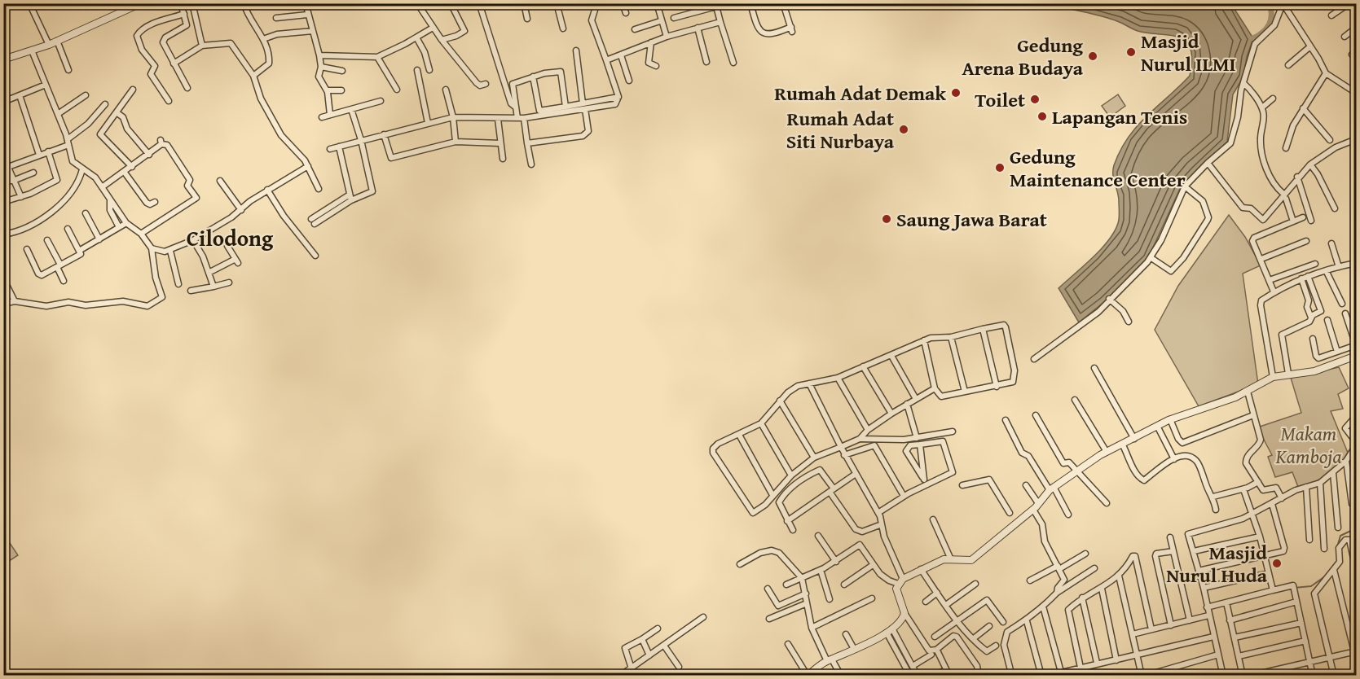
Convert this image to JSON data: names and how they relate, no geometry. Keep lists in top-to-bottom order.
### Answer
{
  "districts": ["Cilodong"],
  "parks": ["Makam Kamboja"],
  "places": [
    "Masjid Nurul ILMI",
    "Gedung Arena Budaya",
    "Rumah Adat Demak",
    "Toilet",
    "Lapangan Tenis",
    "Rumah Adat Siti Nurbaya",
    "Gedung Maintenance Center",
    "Saung Jawa Barat",
    "Masjid Nurul Huda"
  ]
}
